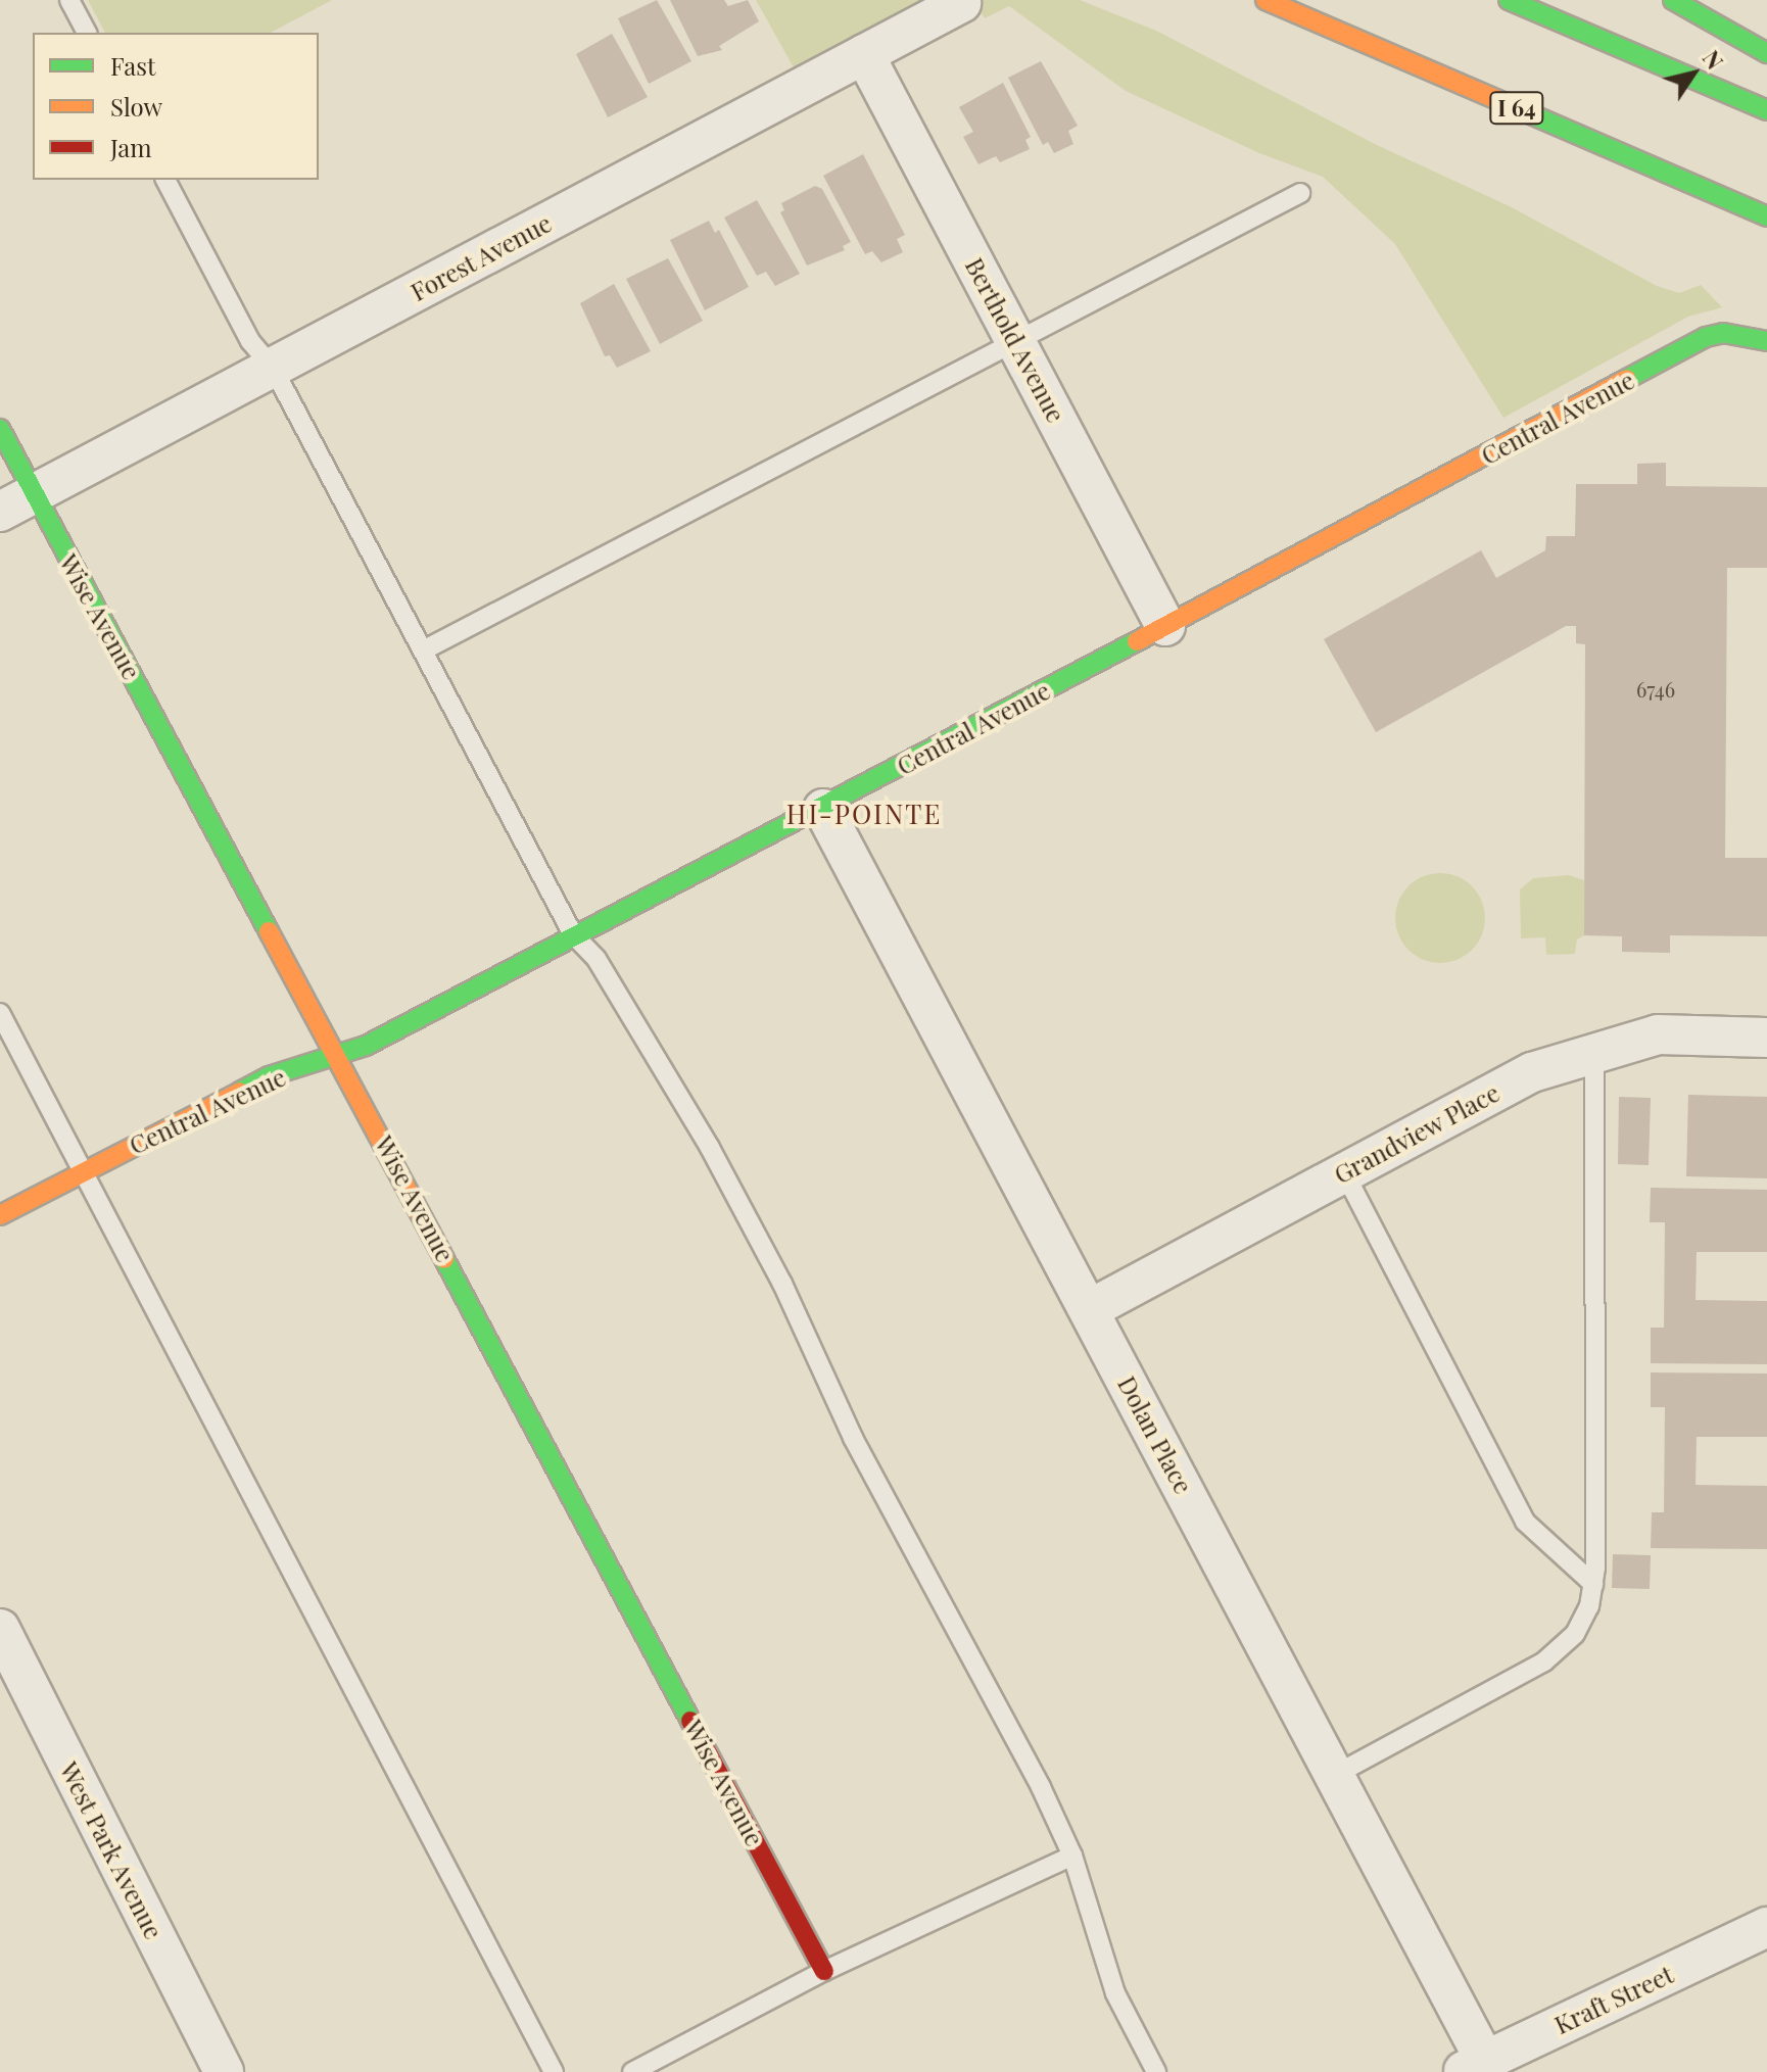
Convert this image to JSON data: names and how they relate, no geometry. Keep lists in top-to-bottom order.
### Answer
{
  "streets": {
    "main road": ["I 64", "Central Avenue", "Wise Avenue"],
    "street": [
      "Forest Avenue",
      "Berthold Avenue",
      "Grandview Place",
      "Dolan Place",
      "West Park Avenue",
      "Kraft Street"
    ]
  },
  "crossings": [
    ["Forest Avenue", "Berthold Avenue"],
    ["Forest Avenue", "Wise Avenue"],
    ["Berthold Avenue", "Central Avenue"],
    ["Central Avenue", "Wise Avenue"],
    ["Central Avenue", "Dolan Place"],
    ["Grandview Place", "Dolan Place"],
    ["Dolan Place", "Kraft Street"]
  ],
  "districts": ["HI-POINTE"],
  "house_numbers": ["6746"],
  "legend": ["Fast", "Slow", "Jam"],
  "north": "top right"
}
